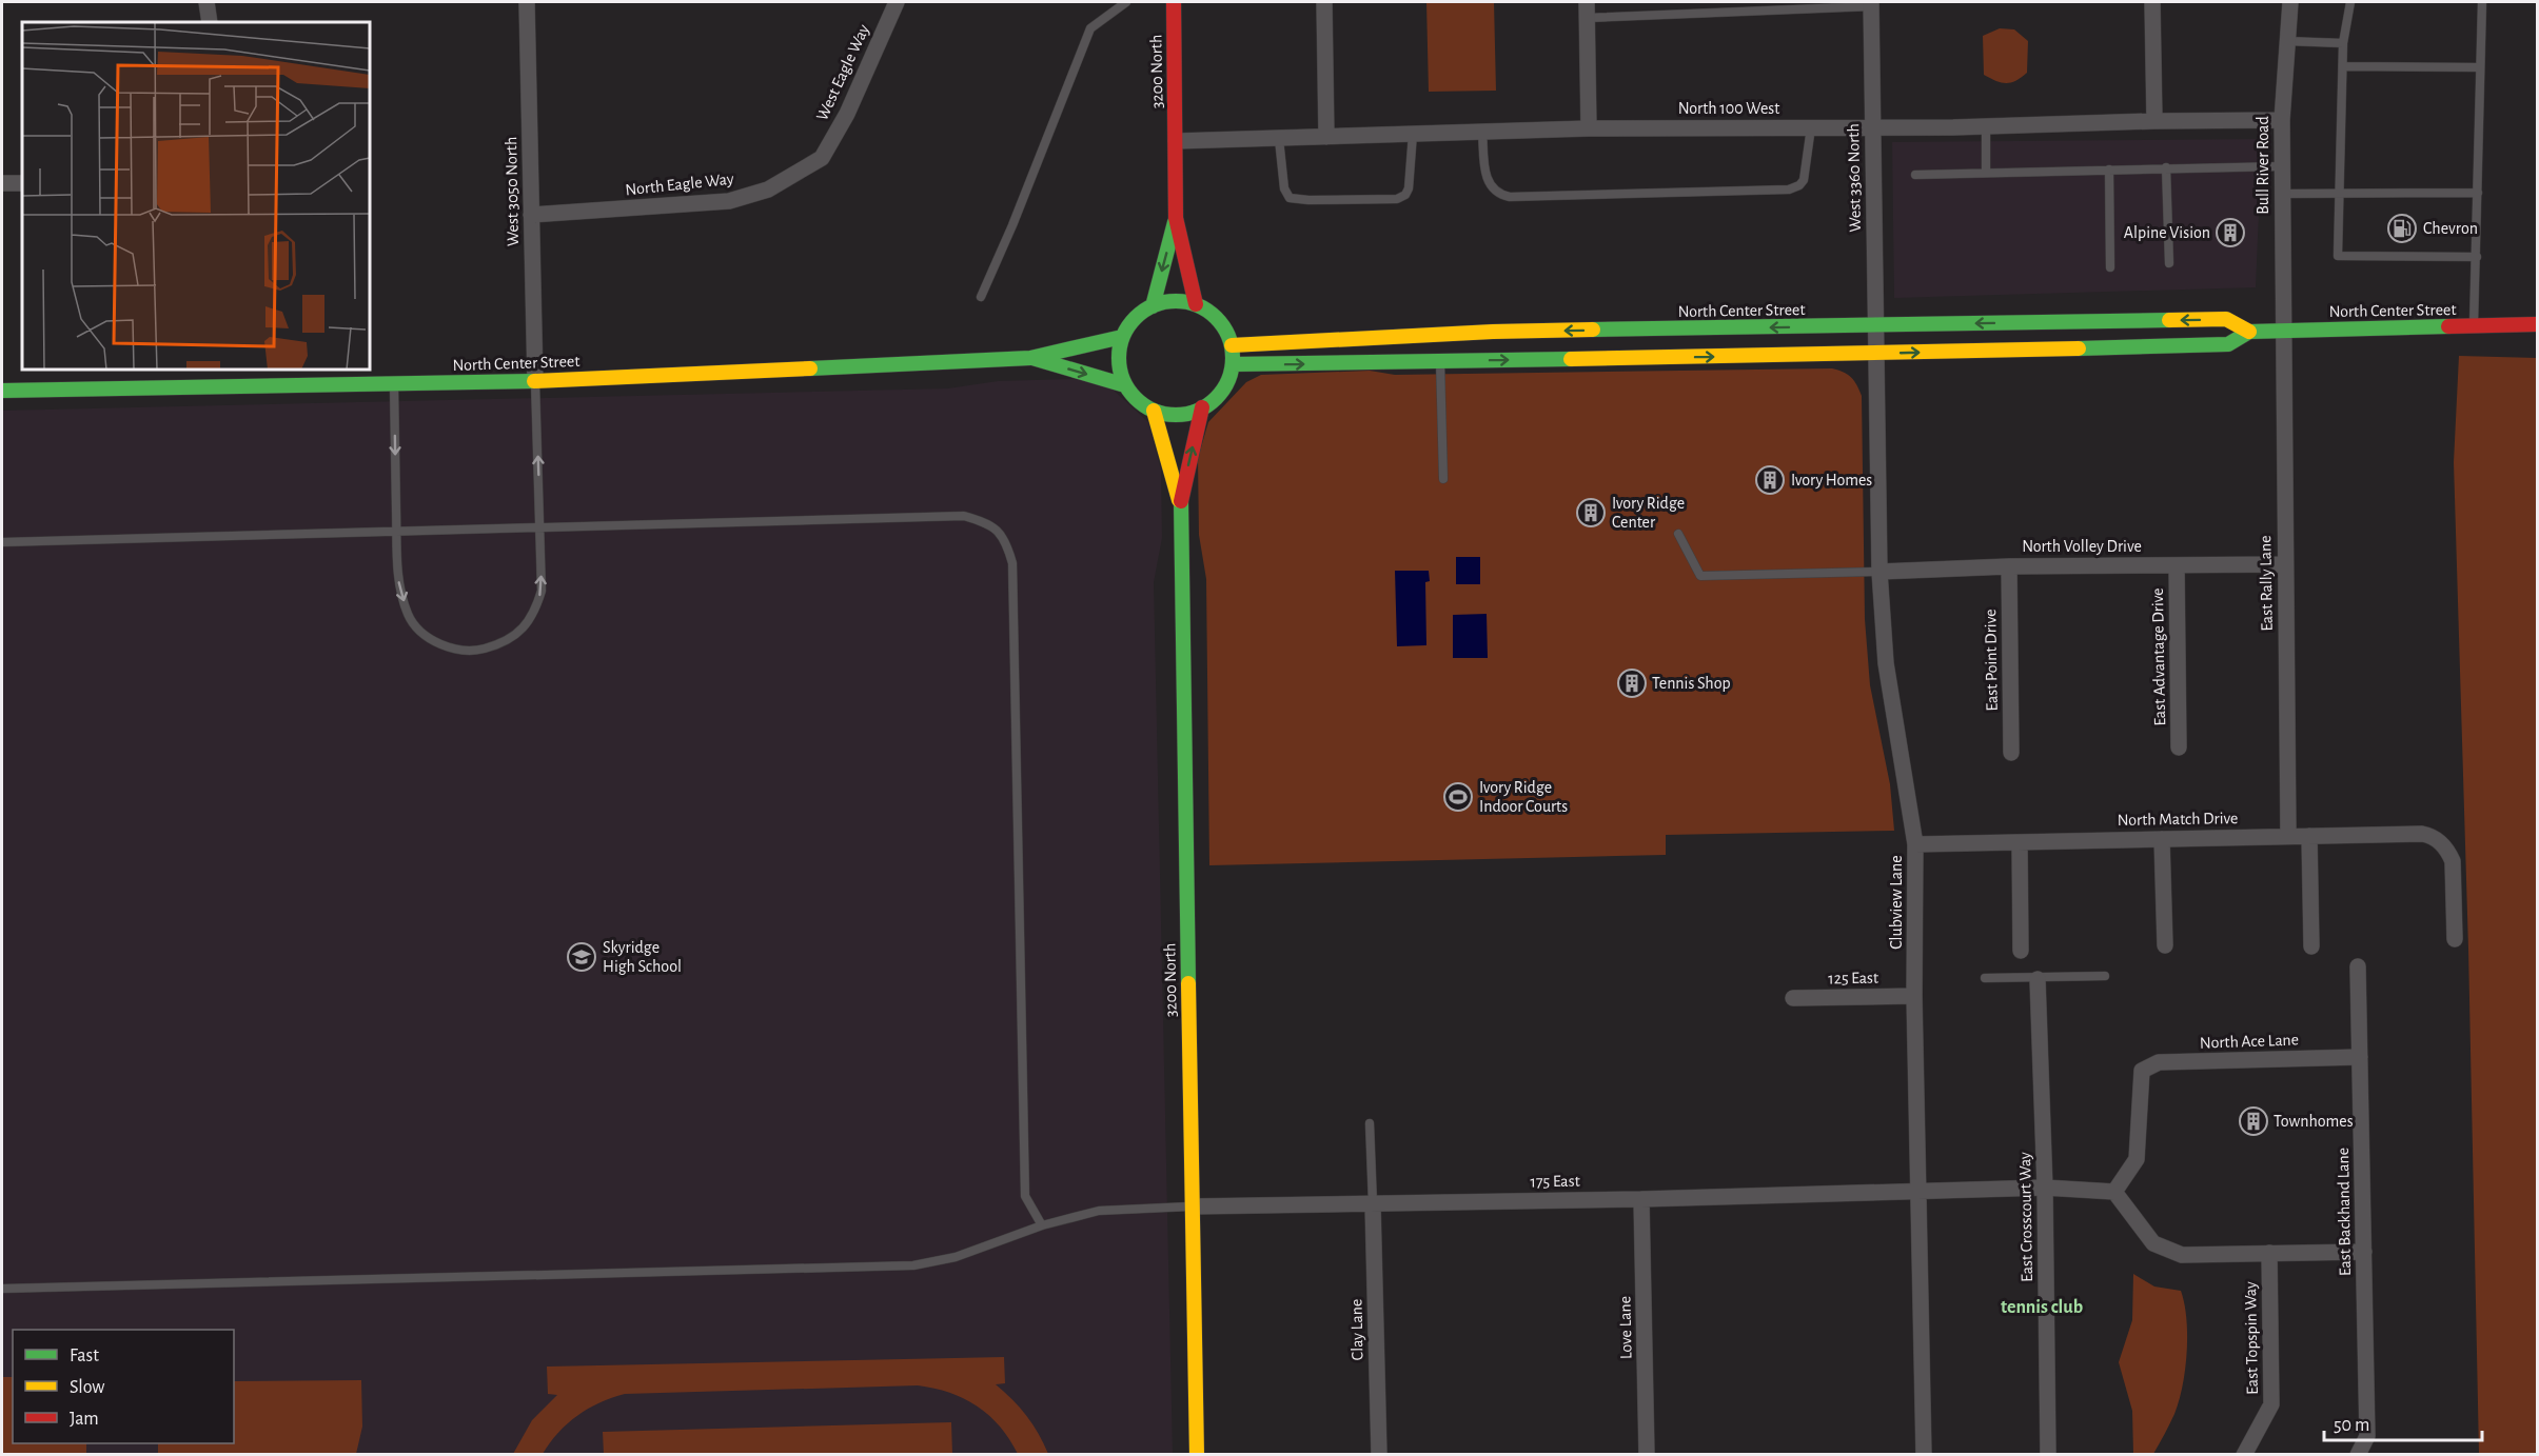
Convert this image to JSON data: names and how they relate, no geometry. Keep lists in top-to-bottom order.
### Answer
{
  "streets": {
    "street": [
      "3200 North",
      "West Eagle Way",
      "North 100 West",
      "Bull River Road",
      "West 3360 North",
      "North Eagle Way",
      "West 3050 North",
      "North Center Street",
      "North Volley Drive",
      "East Rally Lane",
      "East Advantage Drive",
      "East Point Drive",
      "North Match Drive",
      "Clubview Lane",
      "125 East",
      "North Ace Lane",
      "175 East",
      "East Backhand Lane",
      "East Crosscourt Way",
      "Love Lane",
      "Clay Lane",
      "East Topspin Way"
    ]
  },
  "crossings": [
    ["3200 North", "North 100 West"],
    ["3200 North", "175 East"],
    ["West Eagle Way", "North Eagle Way"],
    ["North 100 West", "Bull River Road"],
    ["North 100 West", "West 3360 North"],
    ["Bull River Road", "North Center Street"],
    ["Bull River Road", "East Rally Lane"],
    ["West 3360 North", "North Center Street"],
    ["West 3360 North", "Clubview Lane"],
    ["North Eagle Way", "West 3050 North"],
    ["West 3050 North", "North Center Street"],
    ["North Center Street", "East Rally Lane"],
    ["North Center Street", "Clubview Lane"],
    ["North Volley Drive", "East Rally Lane"],
    ["North Volley Drive", "East Advantage Drive"],
    ["North Volley Drive", "East Point Drive"],
    ["North Volley Drive", "Clubview Lane"],
    ["East Rally Lane", "North Match Drive"],
    ["North Match Drive", "Clubview Lane"],
    ["Clubview Lane", "125 East"],
    ["Clubview Lane", "175 East"],
    ["North Ace Lane", "175 East"],
    ["North Ace Lane", "East Backhand Lane"],
    ["175 East", "East Crosscourt Way"],
    ["175 East", "Love Lane"],
    ["175 East", "Clay Lane"]
  ],
  "districts": ["tennis club"],
  "places": {
    "fuel station": ["Chevron"],
    "building": [
      "Alpine Vision",
      "Ivory Homes",
      "Ivory Ridge Center",
      "Tennis Shop",
      "Townhomes"
    ],
    "sports": ["Ivory Ridge Indoor Courts"],
    "school or university": ["Skyridge High School"]
  },
  "legend": ["Fast", "Slow", "Jam"],
  "scale_bar": "50 m"
}
